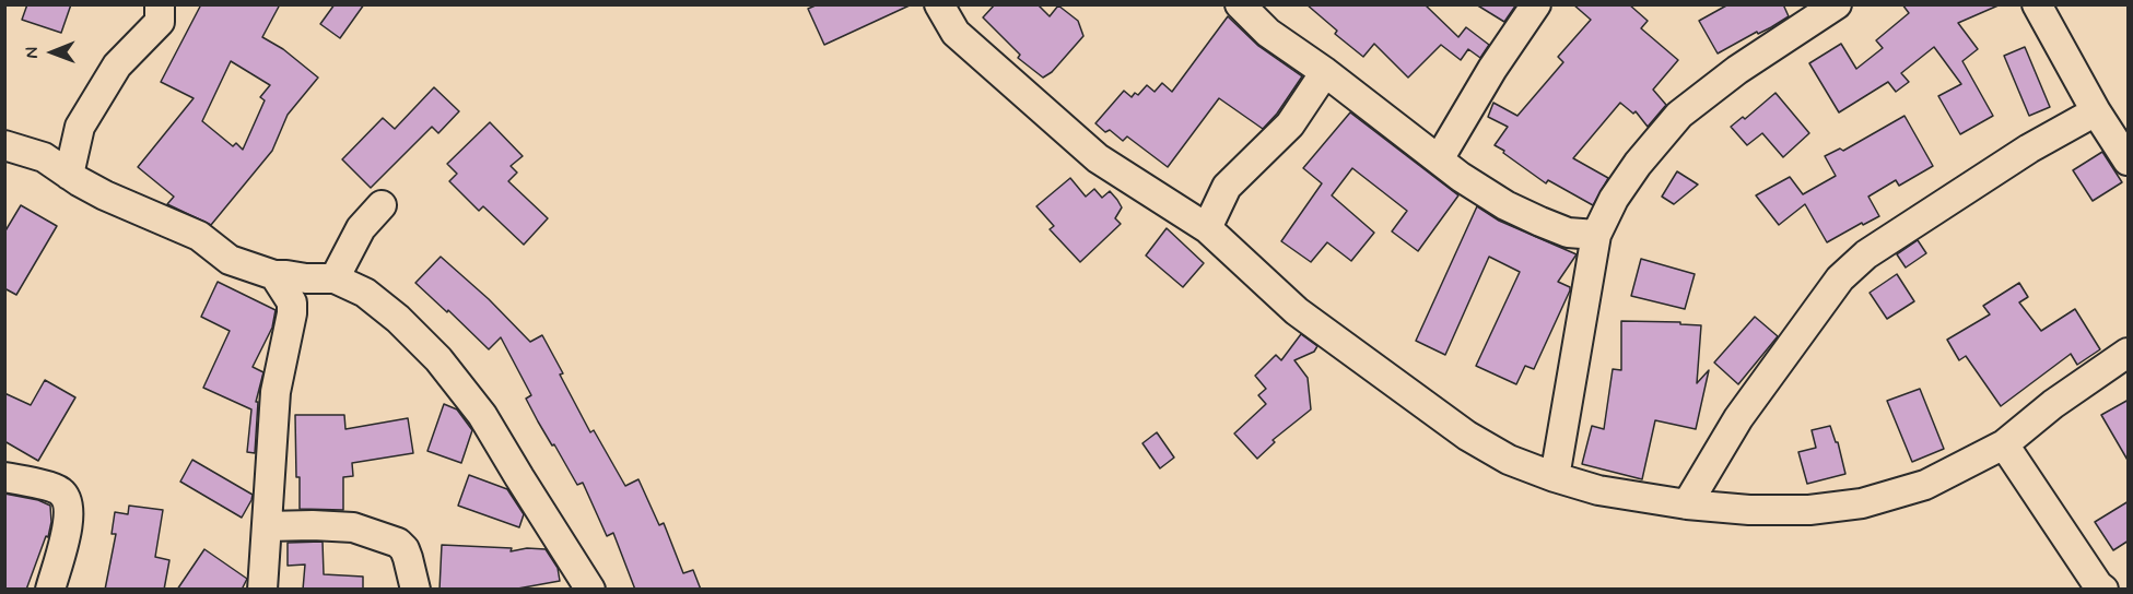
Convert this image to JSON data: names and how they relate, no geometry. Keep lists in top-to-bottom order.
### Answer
{
  "north": "left"
}
